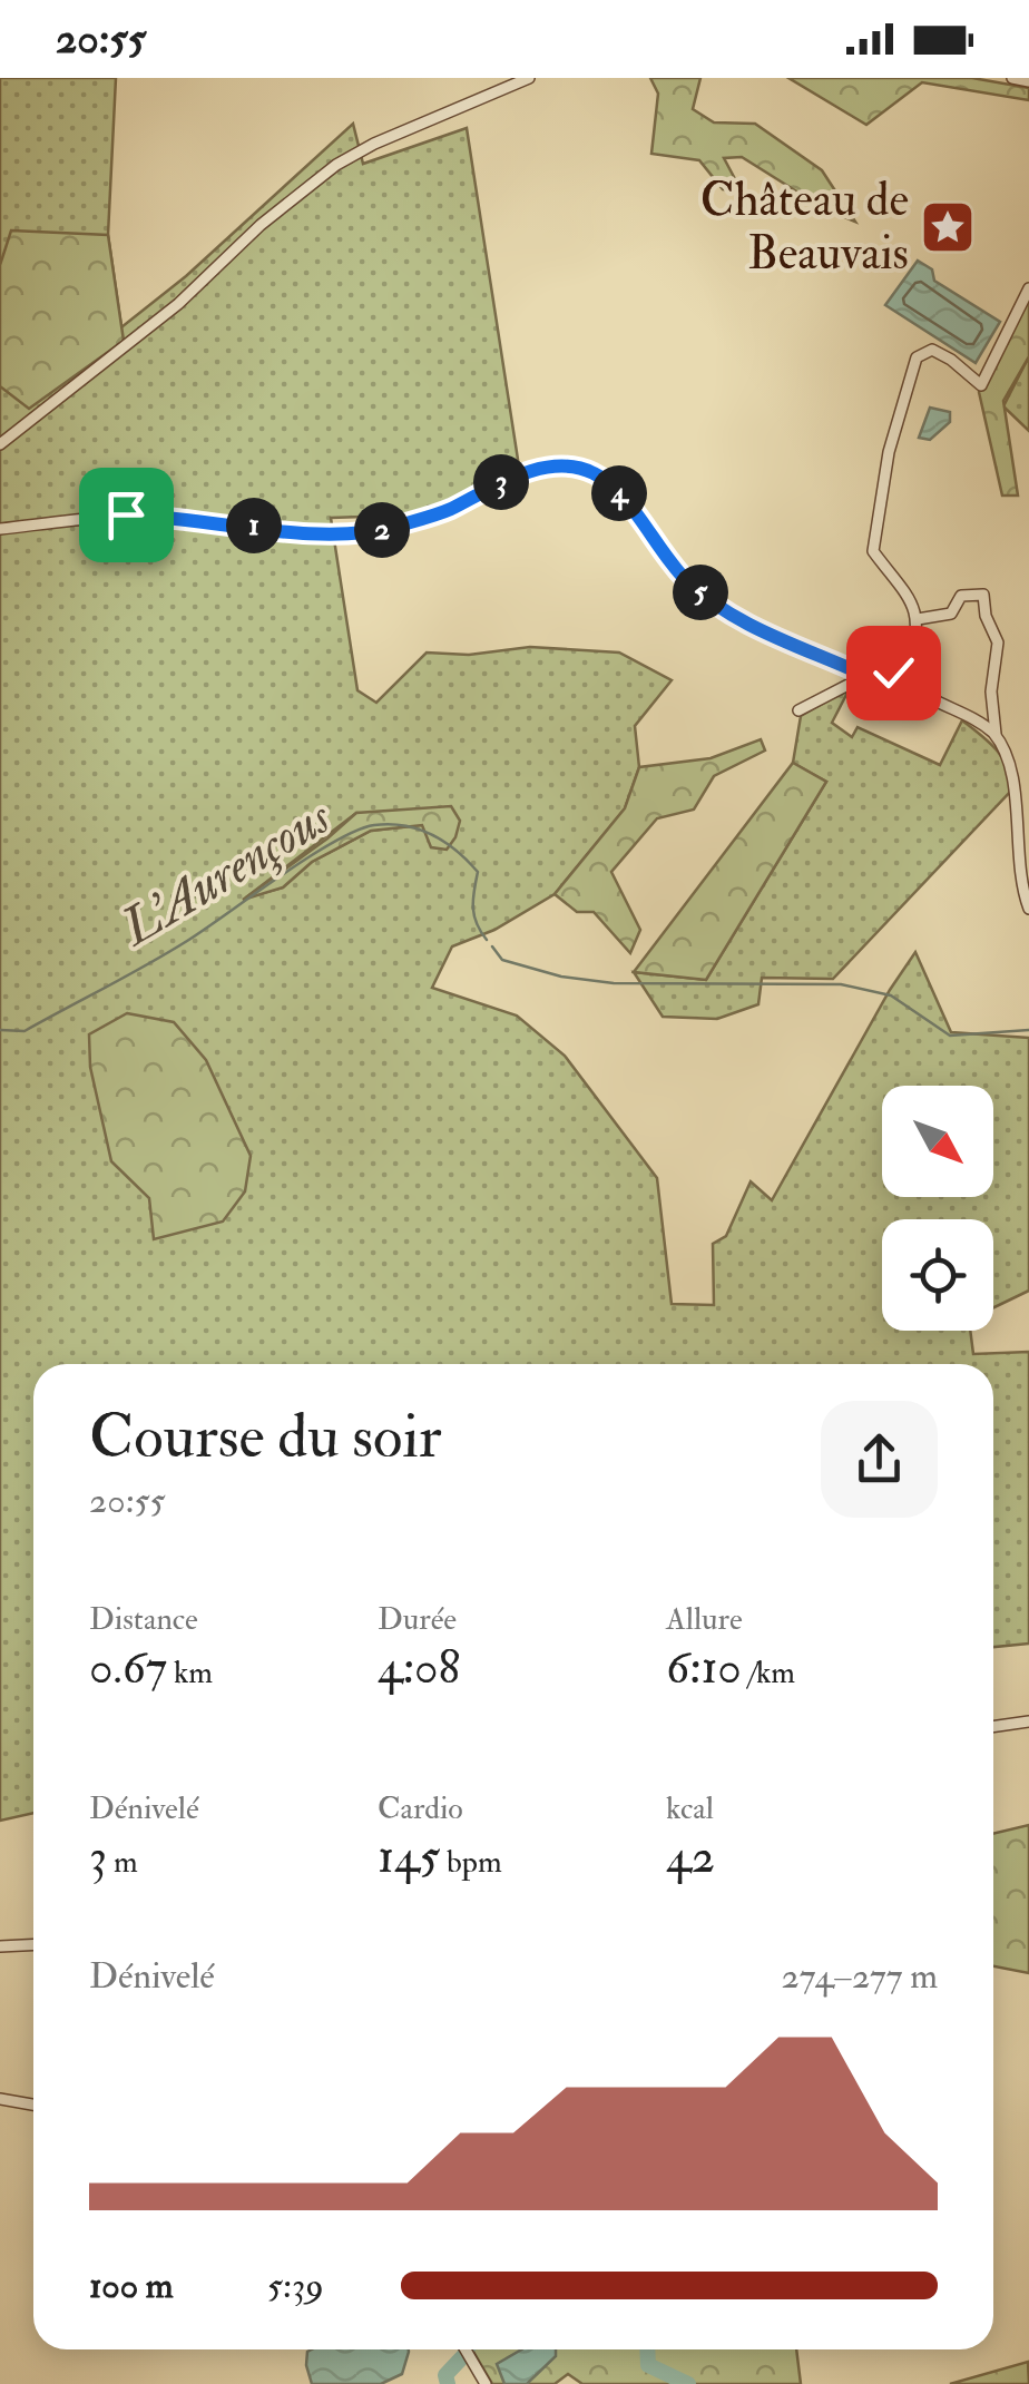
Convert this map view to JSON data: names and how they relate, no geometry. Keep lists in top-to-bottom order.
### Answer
{
  "water": ["L'Aurençous"],
  "places": {
    "place": ["Château de Beauvais"]
  },
  "north": "bottom right",
  "page": {
    "status": "20:55",
    "pins": [
      "3",
      "4",
      "1",
      "2",
      "5"
    ],
    "heading": ["Course du soir", "20:55"],
    "stats": [
      ["Distance", "0.67 km"],
      ["Durée", "4:08"],
      ["Allure", "6:10 /km"],
      ["Dénivelé", "3 m"],
      ["Cardio", "145 bpm"],
      ["kcal", "42"]
    ],
    "chart": ["Dénivelé", "274–277 m"],
    "list": [
      {
        "name": "100 m",
        "note": "5:39"
      }
    ]
  }
}
